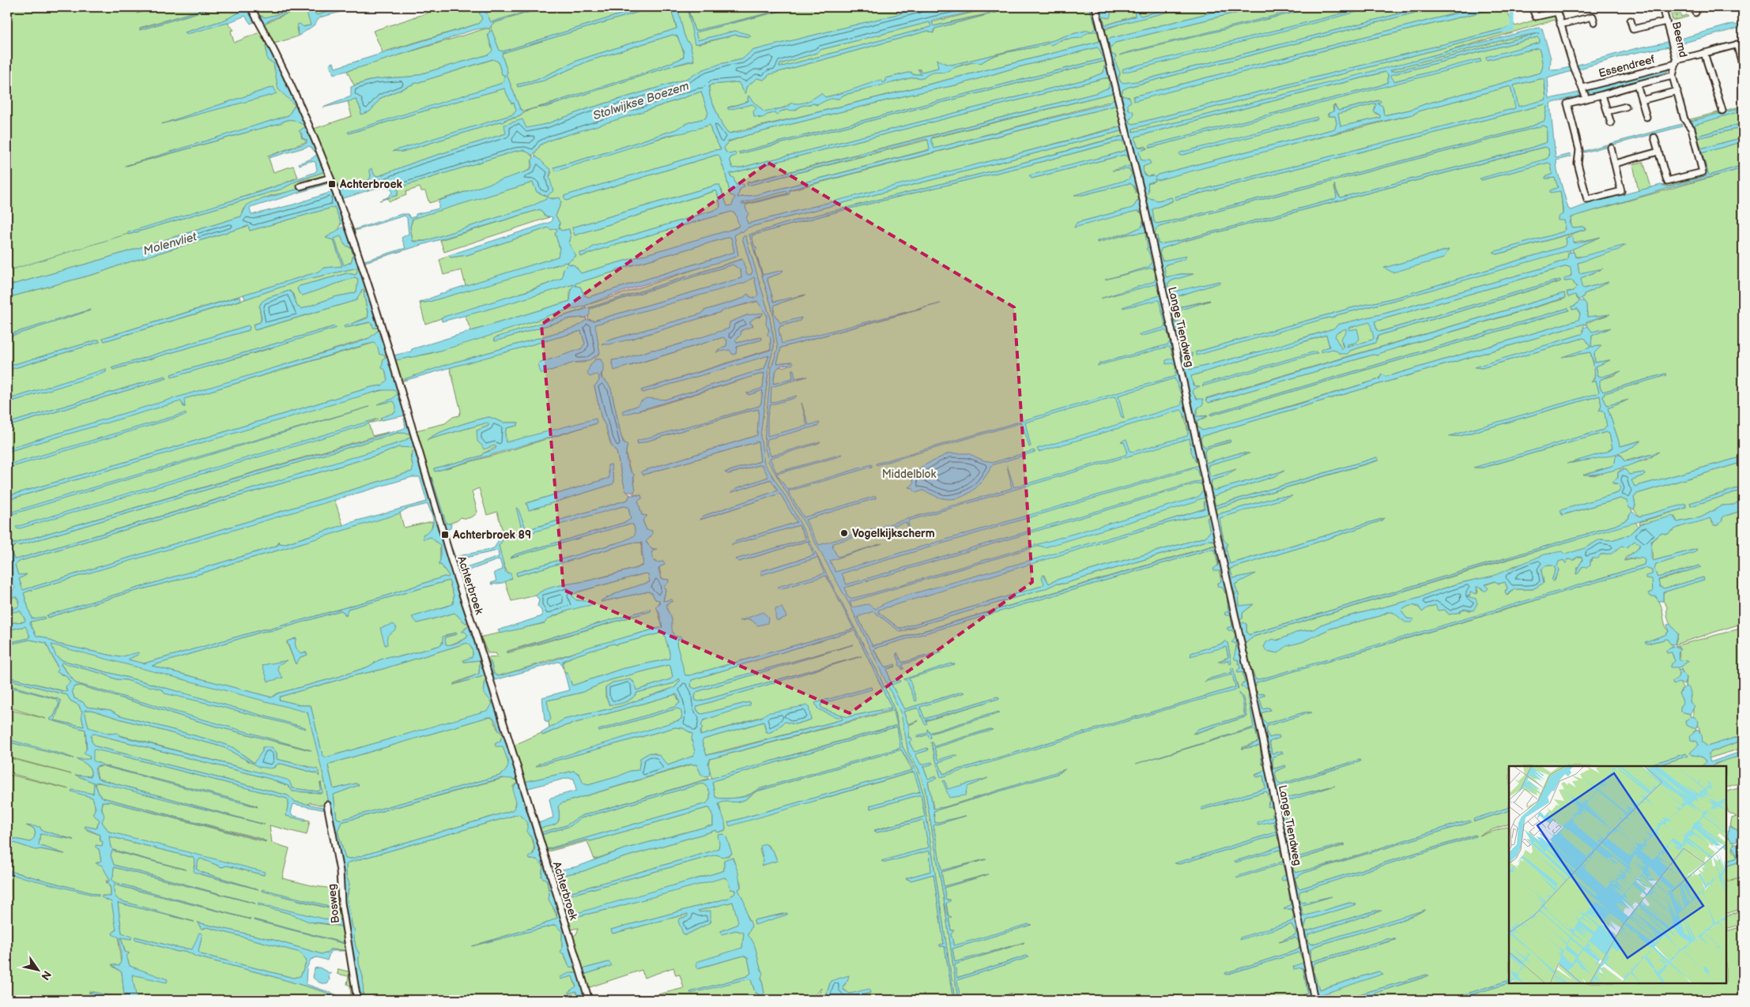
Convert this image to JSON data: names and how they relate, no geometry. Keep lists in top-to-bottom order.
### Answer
{
  "streets": {
    "street": [
      "Beemd",
      "Essendreef",
      "Lange Tiendweg",
      "Achterbroek",
      "Bosweg"
    ]
  },
  "crossings": [
    ["Beemd", "Essendreef"]
  ],
  "water": ["Stolwijkse Boezem", "Molenvliet"],
  "parks": ["Middelblok"],
  "places": {
    "transit": ["Achterbroek", "Achterbroek 89"],
    "other": ["Vogelkijkscherm"]
  },
  "north": "bottom right"
}
